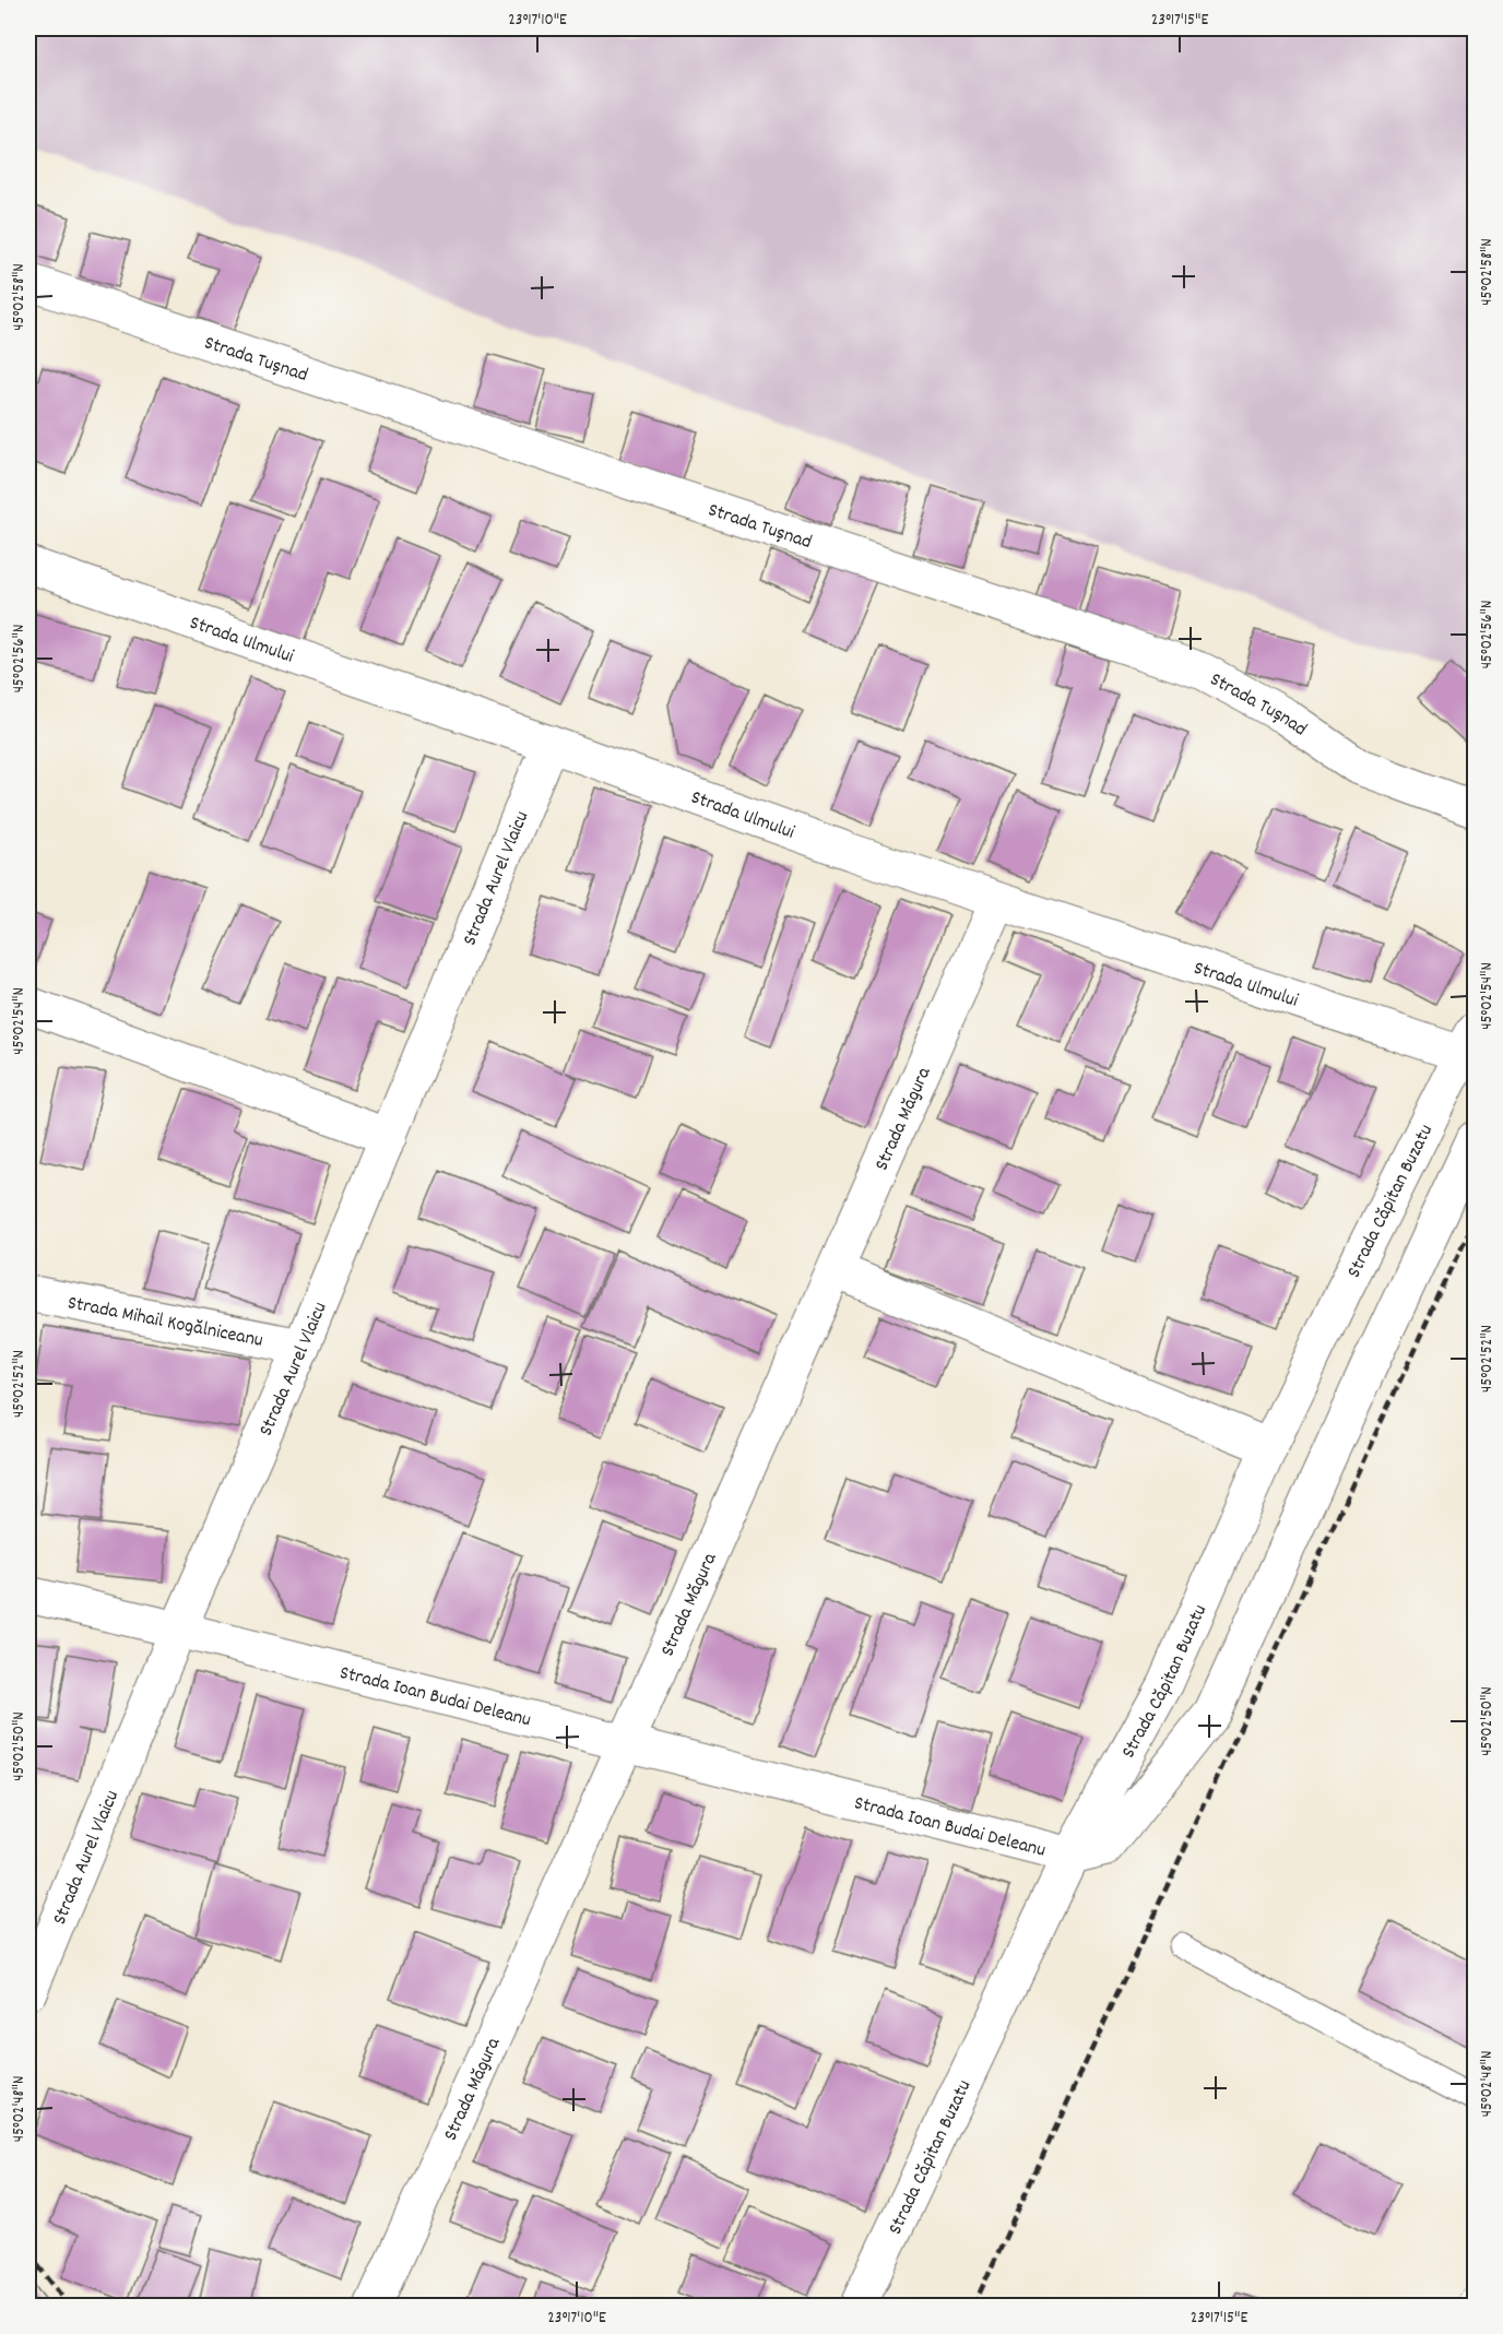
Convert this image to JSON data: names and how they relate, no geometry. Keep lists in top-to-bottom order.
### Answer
{
  "streets": {
    "street": [
      "Strada Tușnad",
      "Strada Ulmului",
      "Strada Aurel Vlaicu",
      "Strada Măgura",
      "Strada Căpitan Buzatu",
      "Strada Mihail Kogălniceanu",
      "Strada Ioan Budai Deleanu"
    ]
  },
  "crossings": [
    ["Strada Ulmului", "Strada Aurel Vlaicu"],
    ["Strada Ulmului", "Strada Măgura"],
    ["Strada Ulmului", "Strada Căpitan Buzatu"],
    ["Strada Aurel Vlaicu", "Strada Mihail Kogălniceanu"],
    ["Strada Aurel Vlaicu", "Strada Ioan Budai Deleanu"],
    ["Strada Măgura", "Strada Ioan Budai Deleanu"],
    ["Strada Căpitan Buzatu", "Strada Ioan Budai Deleanu"]
  ],
  "coordinates": [
    "23°17'10\"E",
    "23°17'15\"E",
    "45°02'58\"N",
    "45°02'56\"N",
    "45°02'54\"N",
    "45°02'52\"N",
    "45°02'50\"N",
    "45°02'48\"N"
  ]
}
